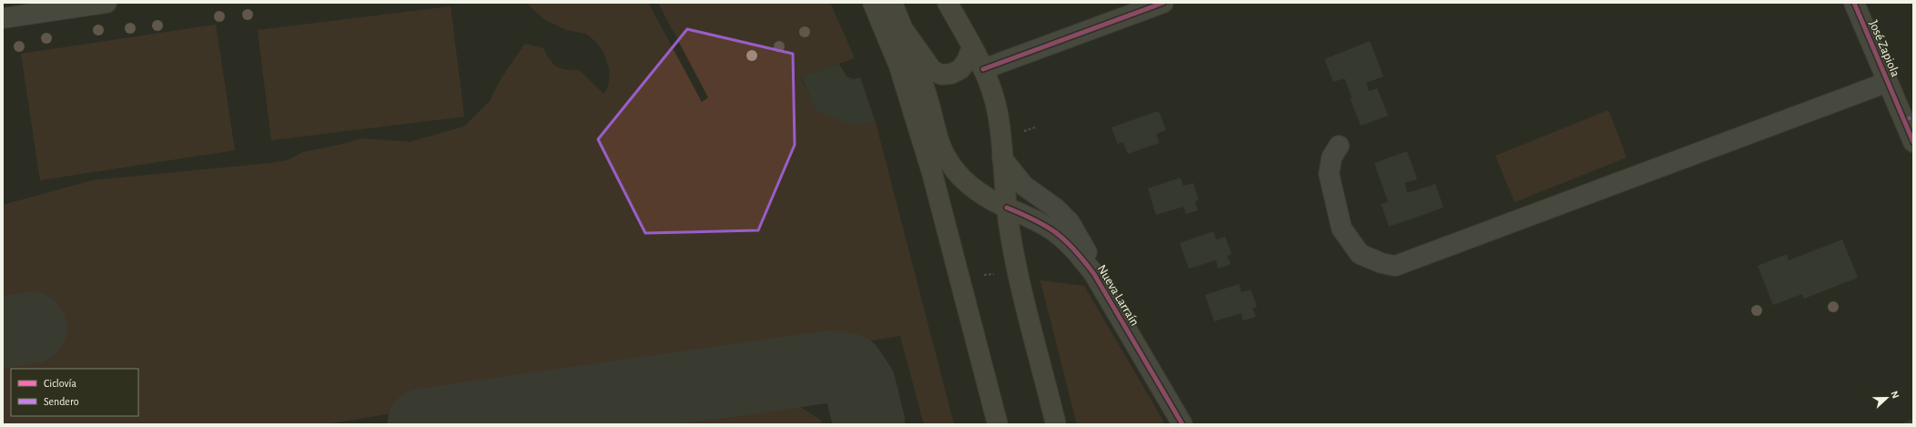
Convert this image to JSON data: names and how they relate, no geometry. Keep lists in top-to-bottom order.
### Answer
{
  "streets": {
    "street": ["José Zapiola", "Nueva Larraín"]
  },
  "legend": ["Ciclovía", "Sendero"],
  "north": "right"
}
